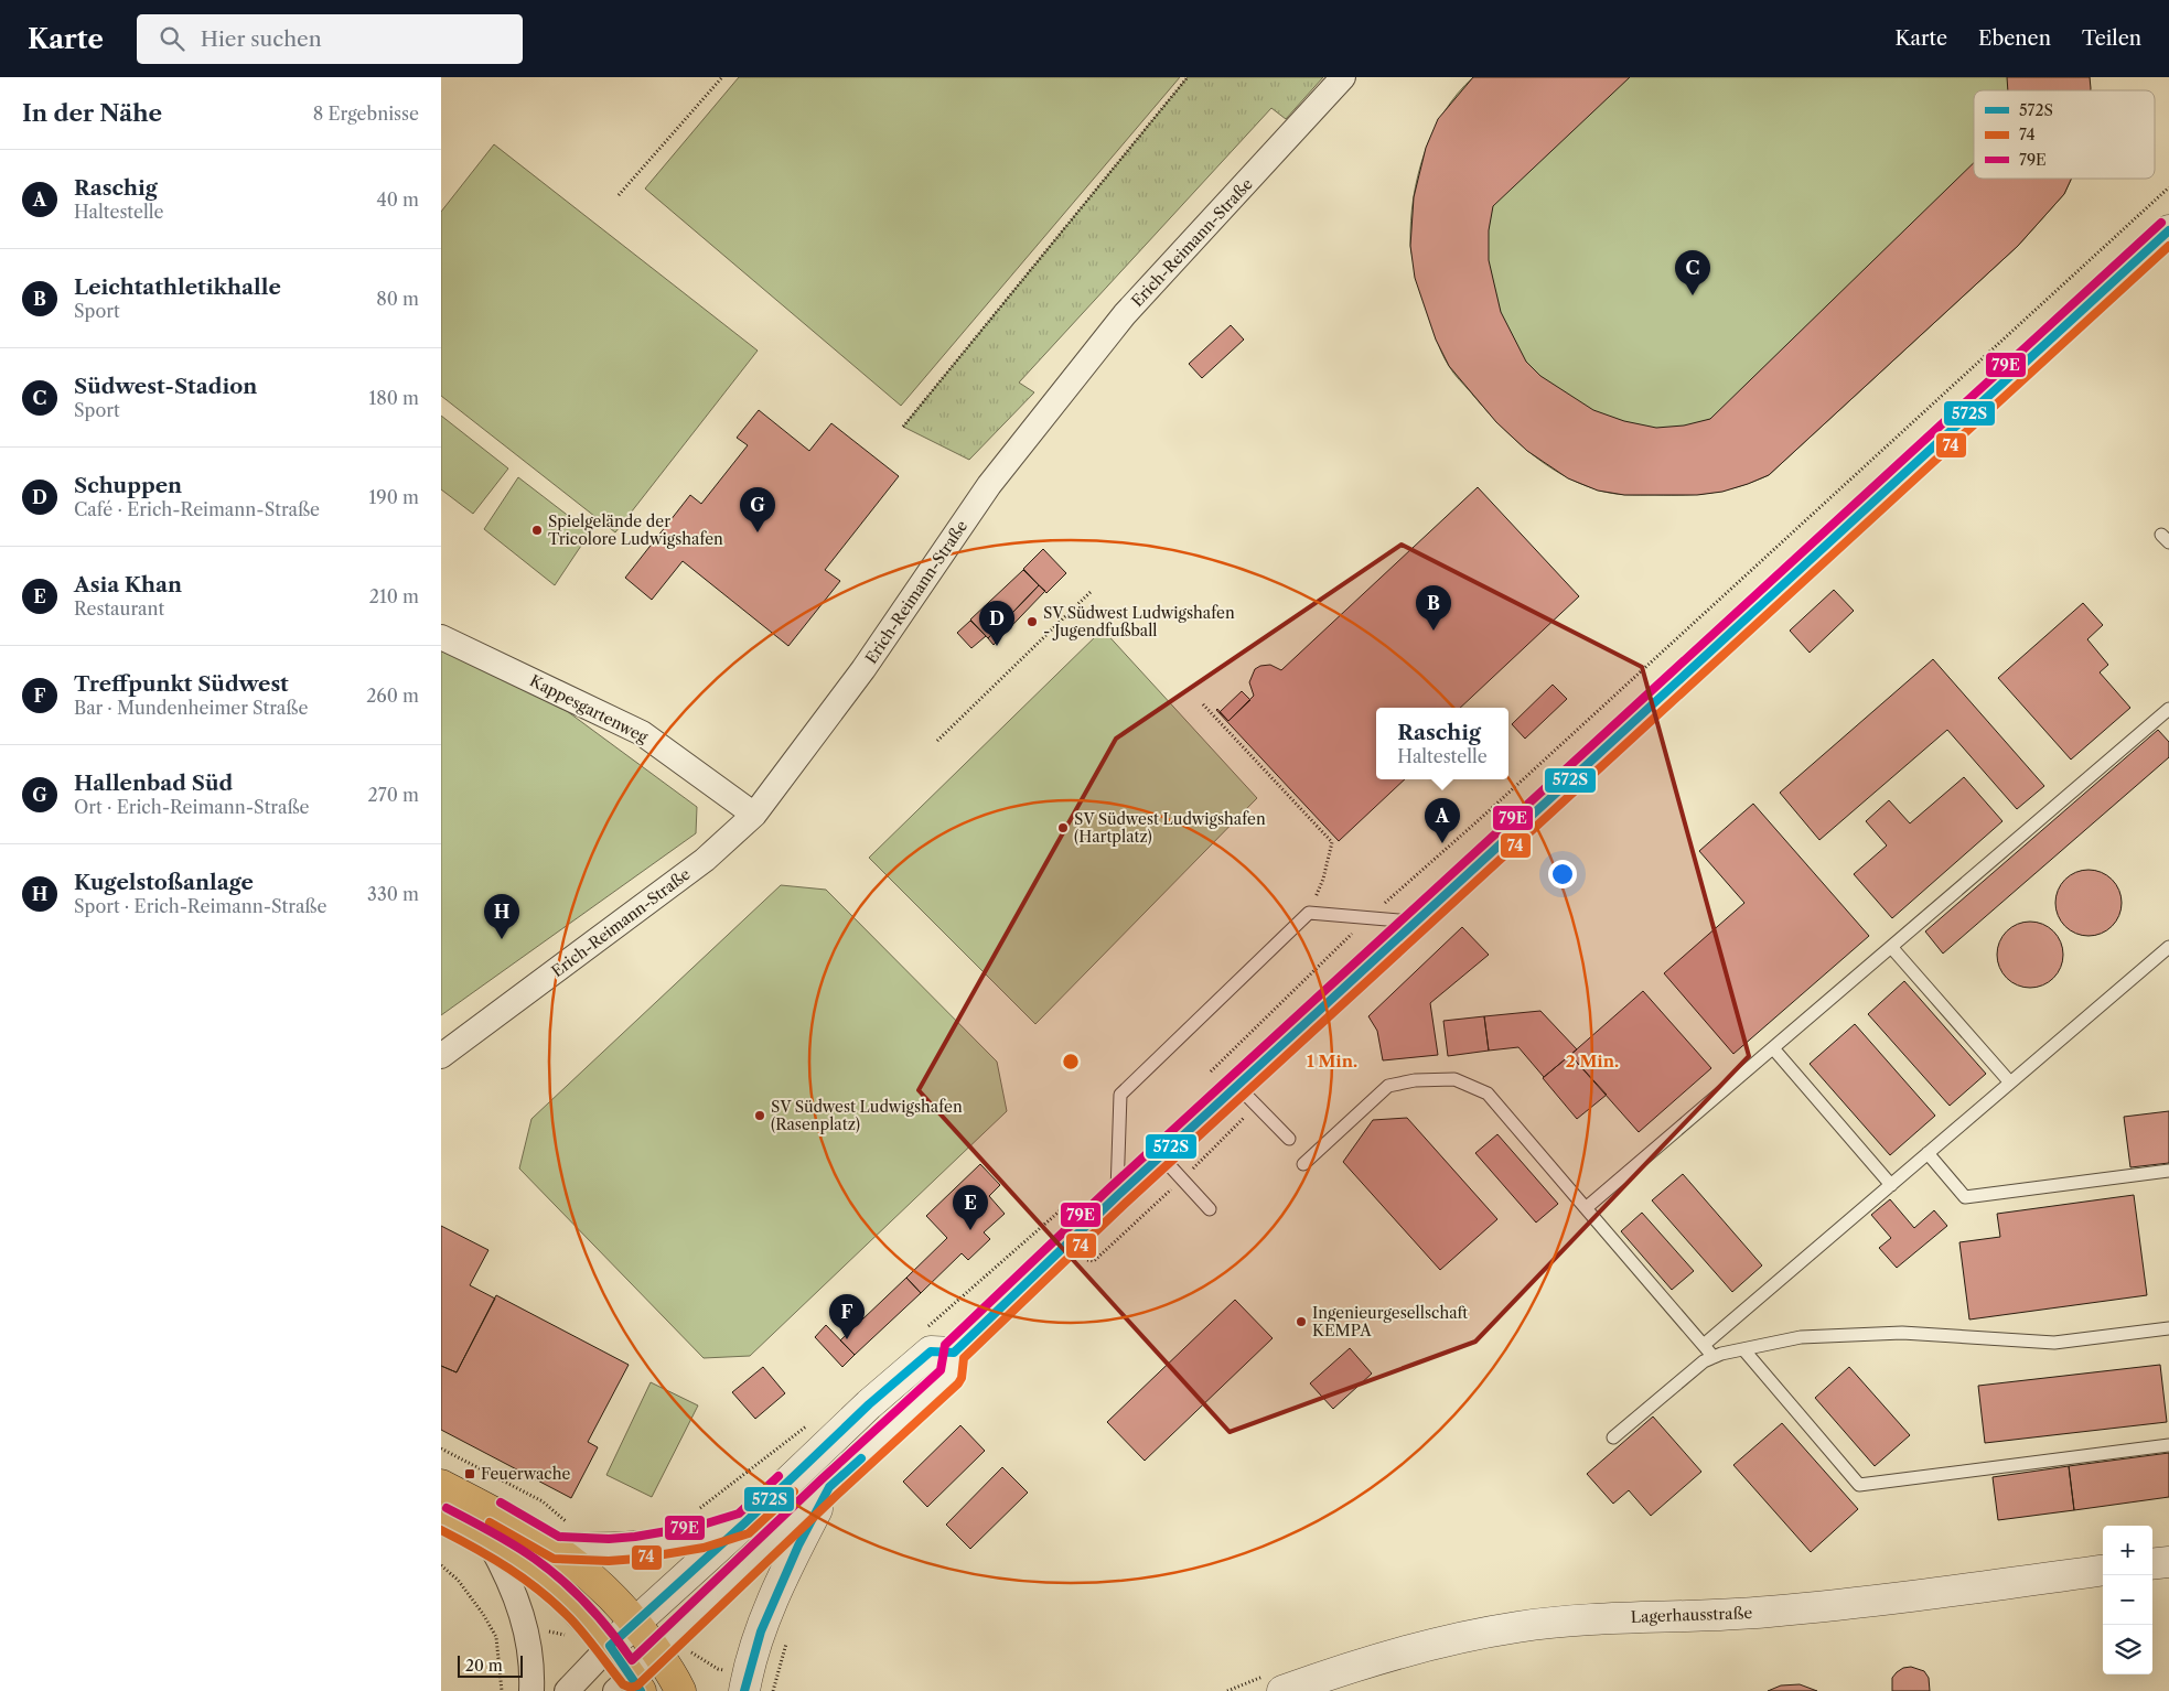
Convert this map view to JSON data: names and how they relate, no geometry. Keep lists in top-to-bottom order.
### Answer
{
  "streets": {
    "street": ["Erich-Reimann-Straße", "Kappesgartenweg", "Lagerhausstraße"]
  },
  "crossings": [
    ["Erich-Reimann-Straße", "Kappesgartenweg"]
  ],
  "places": {
    "other": [
      "Spielgelände der Tricolore Ludwigshafen",
      "SV Südwest Ludwigshafen - Jugendfußball",
      "SV Südwest Ludwigshafen (Hartplatz)",
      "SV Südwest Ludwigshafen (Rasenplatz)",
      "Ingenieurgesellschaft KEMPA"
    ],
    "transit": ["Feuerwache"]
  },
  "lines": ["transit line 79E", "transit line 572S", "transit line 74"],
  "legend": ["572S", "74", "79E"],
  "scale_bar": "20 m",
  "page": {
    "header": "Karte",
    "search": "Hier suchen",
    "nav": ["Karte", "Ebenen", "Teilen"],
    "heading": ["In der Nähe", "8 Ergebnisse"],
    "list": [
      {
        "mark": "A",
        "name": "Raschig",
        "note": "Haltestelle",
        "value": "40 m"
      },
      {
        "mark": "B",
        "name": "Leichtathletikhalle",
        "note": "Sport",
        "value": "80 m"
      },
      {
        "mark": "C",
        "name": "Südwest-Stadion",
        "note": "Sport",
        "value": "180 m"
      },
      {
        "mark": "D",
        "name": "Schuppen",
        "note": "Café · Erich-Reimann-Straße",
        "value": "190 m"
      },
      {
        "mark": "E",
        "name": "Asia Khan",
        "note": "Restaurant",
        "value": "210 m"
      },
      {
        "mark": "F",
        "name": "Treffpunkt Südwest",
        "note": "Bar · Mundenheimer Straße",
        "value": "260 m"
      },
      {
        "mark": "G",
        "name": "Hallenbad Süd",
        "note": "Ort · Erich-Reimann-Straße",
        "value": "270 m"
      },
      {
        "mark": "H",
        "name": "Kugelstoßanlage",
        "note": "Sport · Erich-Reimann-Straße",
        "value": "330 m"
      }
    ],
    "pins": [
      "C",
      "G",
      "B",
      "D",
      "A",
      "H",
      "E",
      "F"
    ],
    "popup": ["Raschig", "Haltestelle"],
    "map_buttons": ["+", "−"],
    "scale": "20 m"
  },
  "rings": ["1 Min.", "2 Min."]
}
